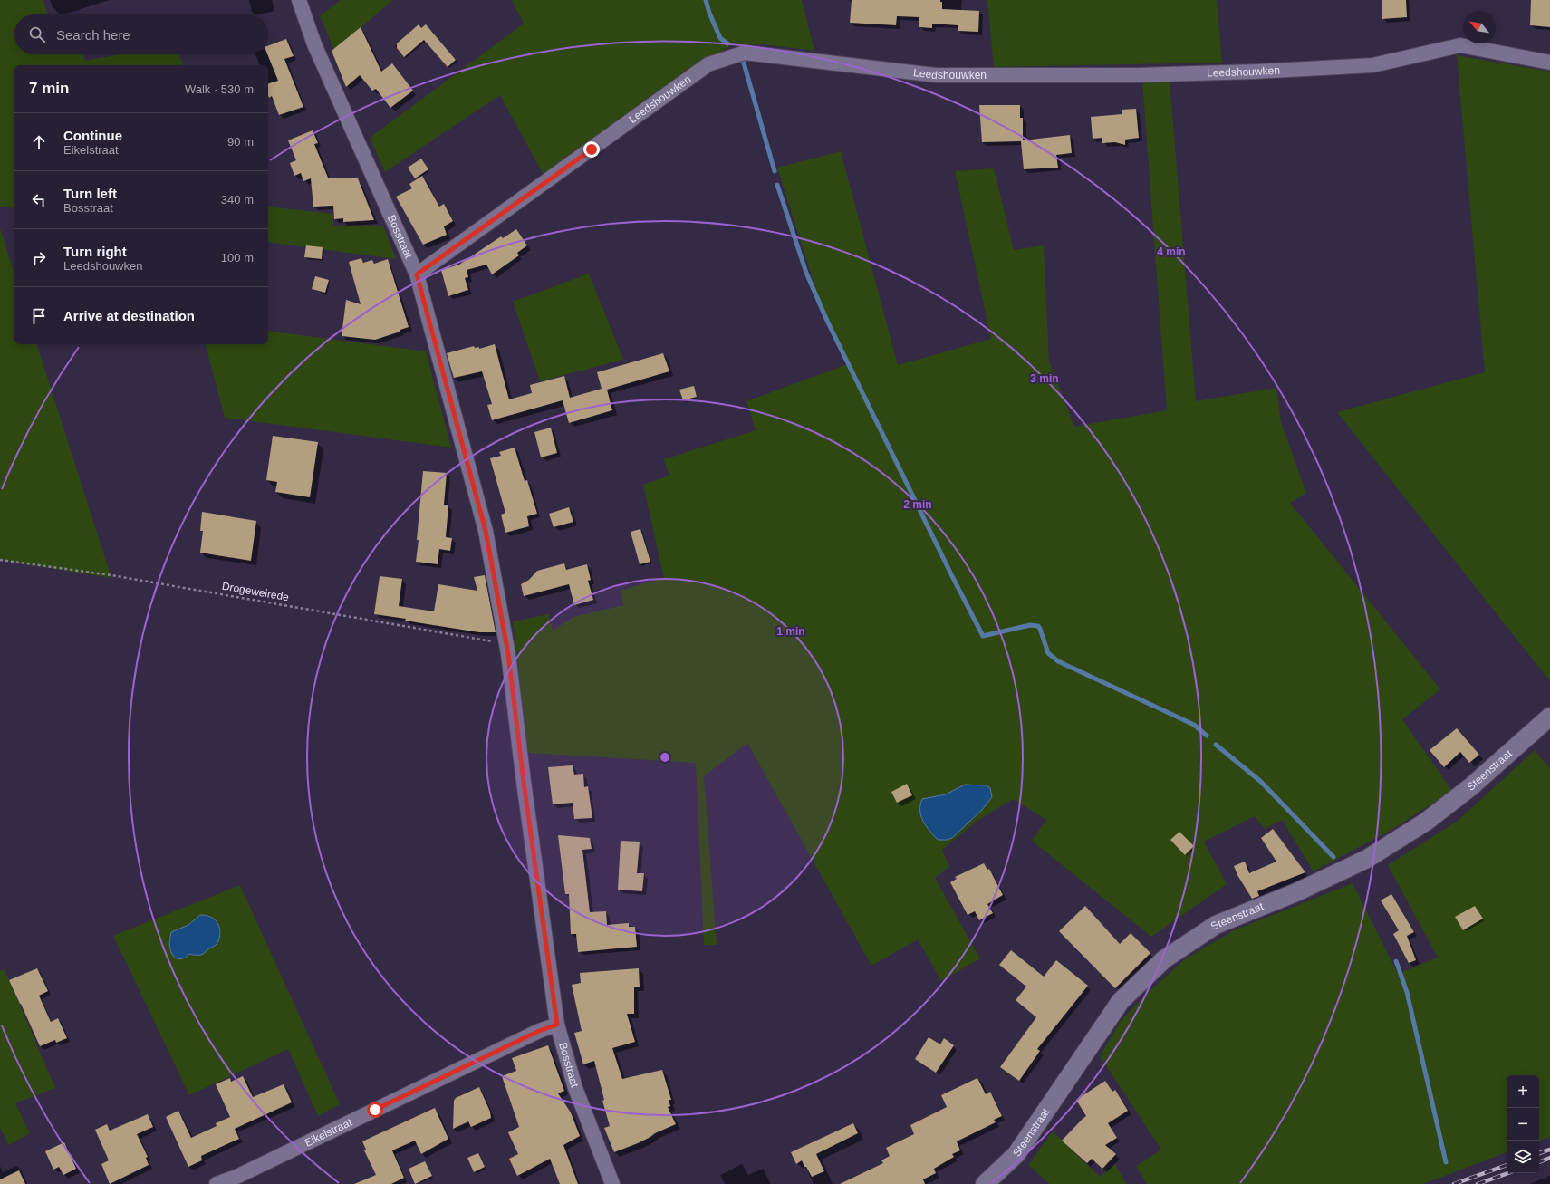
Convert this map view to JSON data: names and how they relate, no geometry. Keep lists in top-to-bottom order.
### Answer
{
  "streets": {
    "street": [
      "Leedshouwken",
      "Bosstraat",
      "Steenstraat",
      "Eikelstraat"
    ],
    "path": ["Drogeweirede"]
  },
  "crossings": [
    ["Leedshouwken", "Bosstraat"],
    ["Bosstraat", "Drogeweirede"],
    ["Bosstraat", "Eikelstraat"]
  ],
  "north": "top left",
  "page": {
    "search": "Search here",
    "heading": ["7 min", "Walk · 530 m"],
    "list": [
      ["Continue", "Eikelstraat", "90 m"],
      ["Turn left", "Bosstraat", "340 m"],
      ["Turn right", "Leedshouwken", "100 m"],
      "Arrive at destination"
    ],
    "map_buttons": ["+", "−"]
  },
  "rings": [
    "4 min",
    "3 min",
    "2 min",
    "1 min"
  ]
}
